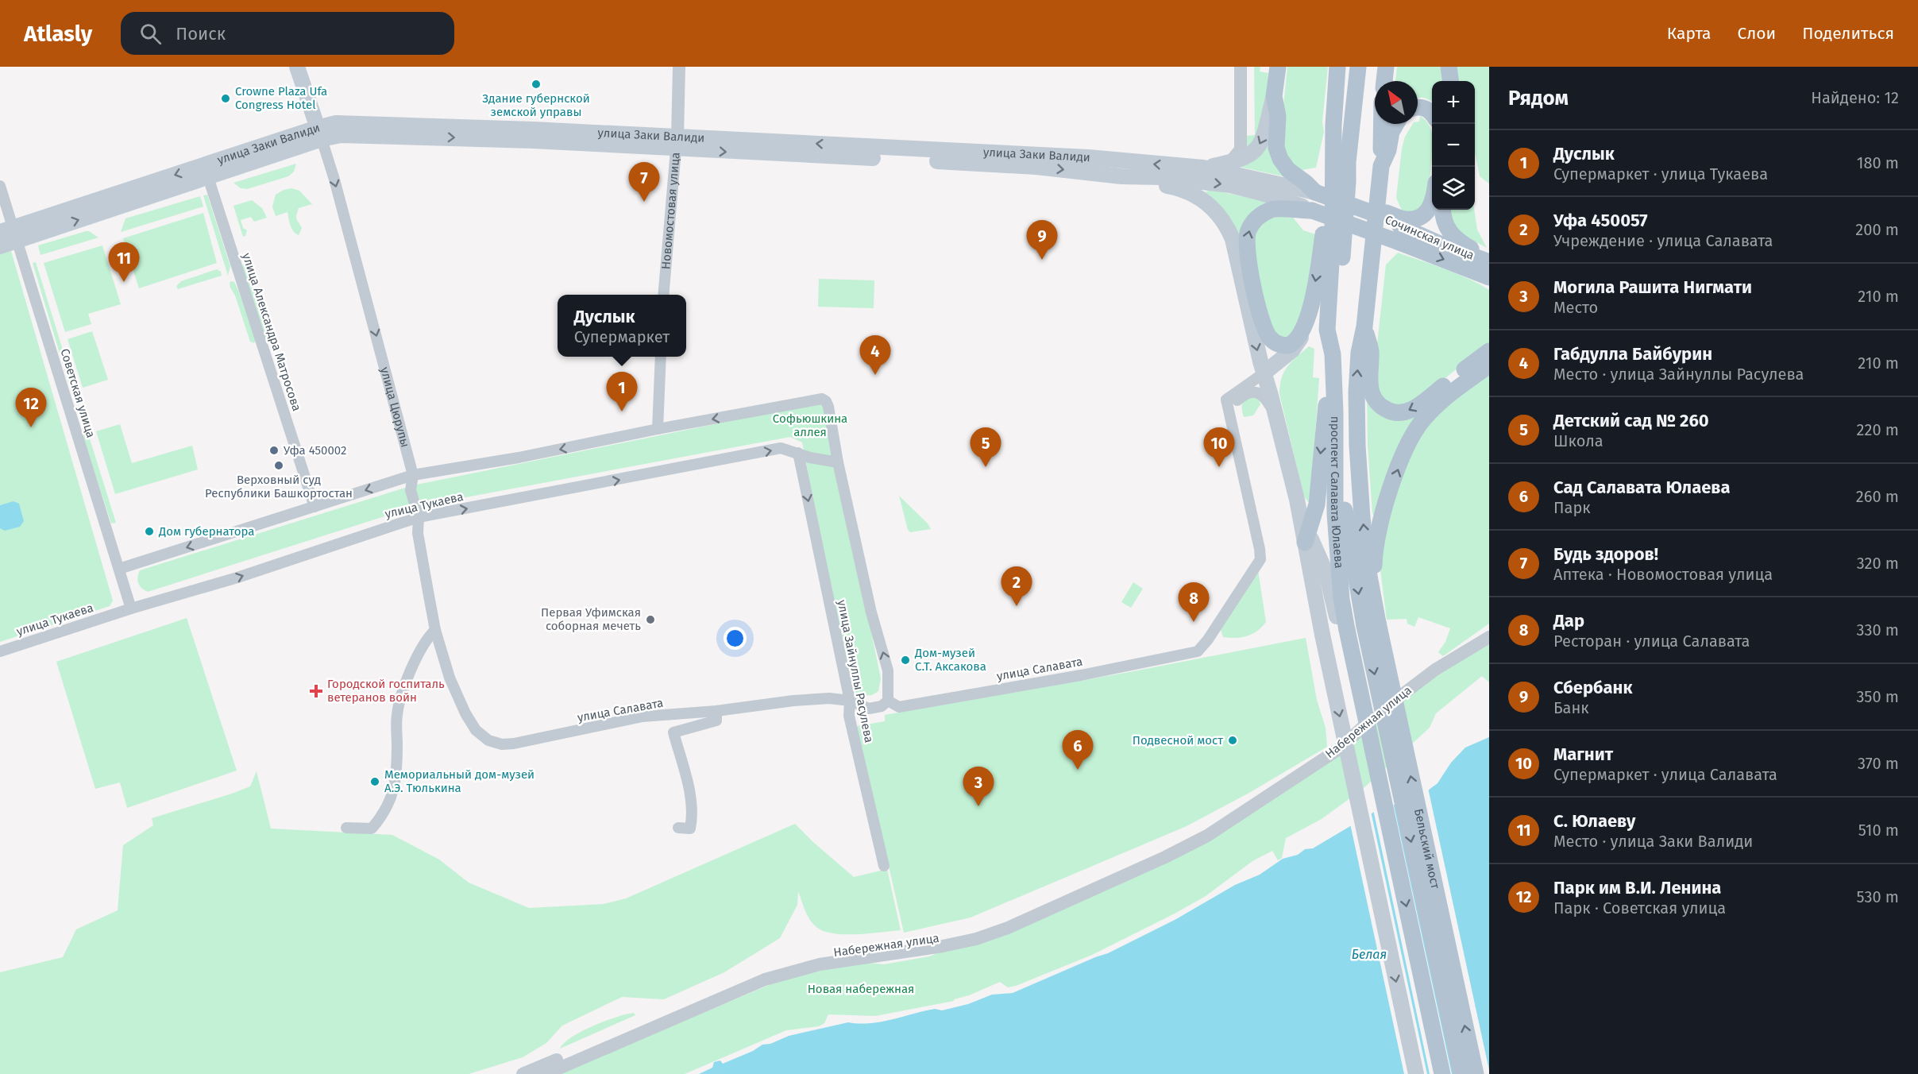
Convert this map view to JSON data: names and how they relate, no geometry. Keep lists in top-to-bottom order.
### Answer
{
  "streets": {
    "main road": [
      "улица Заки Валиди",
      "Сочинская улица",
      "улица Цюрупы",
      "проспект Салавата Юлаева",
      "Бельский мост"
    ],
    "street": [
      "Новомостовая улица",
      "улица Александра Матросова",
      "Советская улица",
      "улица Тукаева",
      "улица Салавата",
      "улица Зайнуллы Расулева",
      "Набережная улица"
    ]
  },
  "crossings": [
    ["улица Заки Валиди", "Новомостовая улица"],
    ["улица Заки Валиди", "Сочинская улица"],
    ["улица Заки Валиди", "улица Александра Матросова"],
    ["улица Заки Валиди", "Советская улица"],
    ["улица Заки Валиди", "улица Цюрупы"],
    ["Советская улица", "улица Тукаева"],
    ["улица Цюрупы", "улица Тукаева"],
    ["улица Цюрупы", "улица Салавата"],
    ["улица Тукаева", "улица Зайнуллы Расулева"],
    ["улица Салавата", "улица Зайнуллы Расулева"]
  ],
  "one_way": ["улица Цюрупы"],
  "water": ["Белая"],
  "parks": ["Софьюшкина аллея", "Новая набережная"],
  "places": {
    "other": [
      "Здание губернской земской управы",
      "Crowne Plaza Ufa Congress Hotel",
      "Уфа 450002",
      "Верховный суд Республики Башкортостан",
      "Дом губернатора",
      "Первая Уфимская соборная мечеть",
      "Дом-музей С.Т. Аксакова",
      "Подвесной мост",
      "Мемориальный дом-музей А.Э. Тюлькина"
    ],
    "health": ["Городской госпиталь ветеранов войн"]
  },
  "north": "top left",
  "page": {
    "header": "Atlasly",
    "search": "Поиск",
    "nav": ["Карта", "Слои", "Поделиться"],
    "heading": ["Рядом", "Найдено: 12"],
    "map_buttons": ["+", "−"],
    "list": [
      {
        "mark": "1",
        "name": "Дуслык",
        "note": "Супермаркет · улица Тукаева",
        "value": "180 m"
      },
      {
        "mark": "2",
        "name": "Уфа 450057",
        "note": "Учреждение · улица Салавата",
        "value": "200 m"
      },
      {
        "mark": "3",
        "name": "Могила Рашита Нигмати",
        "note": "Место",
        "value": "210 m"
      },
      {
        "mark": "4",
        "name": "Габдулла Байбурин",
        "note": "Место · улица Зайнуллы Расулева",
        "value": "210 m"
      },
      {
        "mark": "5",
        "name": "Детский сад № 260",
        "note": "Школа",
        "value": "220 m"
      },
      {
        "mark": "6",
        "name": "Сад Салавата Юлаева",
        "note": "Парк",
        "value": "260 m"
      },
      {
        "mark": "7",
        "name": "Будь здоров!",
        "note": "Аптека · Новомостовая улица",
        "value": "320 m"
      },
      {
        "mark": "8",
        "name": "Дар",
        "note": "Ресторан · улица Салавата",
        "value": "330 m"
      },
      {
        "mark": "9",
        "name": "Сбербанк",
        "note": "Банк",
        "value": "350 m"
      },
      {
        "mark": "10",
        "name": "Магнит",
        "note": "Супермаркет · улица Салавата",
        "value": "370 m"
      },
      {
        "mark": "11",
        "name": "С. Юлаеву",
        "note": "Место · улица Заки Валиди",
        "value": "510 m"
      },
      {
        "mark": "12",
        "name": "Парк им В.И. Ленина",
        "note": "Парк · Советская улица",
        "value": "530 m"
      }
    ],
    "pins": [
      "7",
      "9",
      "11",
      "4",
      "1",
      "12",
      "5",
      "10",
      "2",
      "8",
      "6",
      "3"
    ],
    "popup": ["Дуслык", "Супермаркет"]
  }
}
